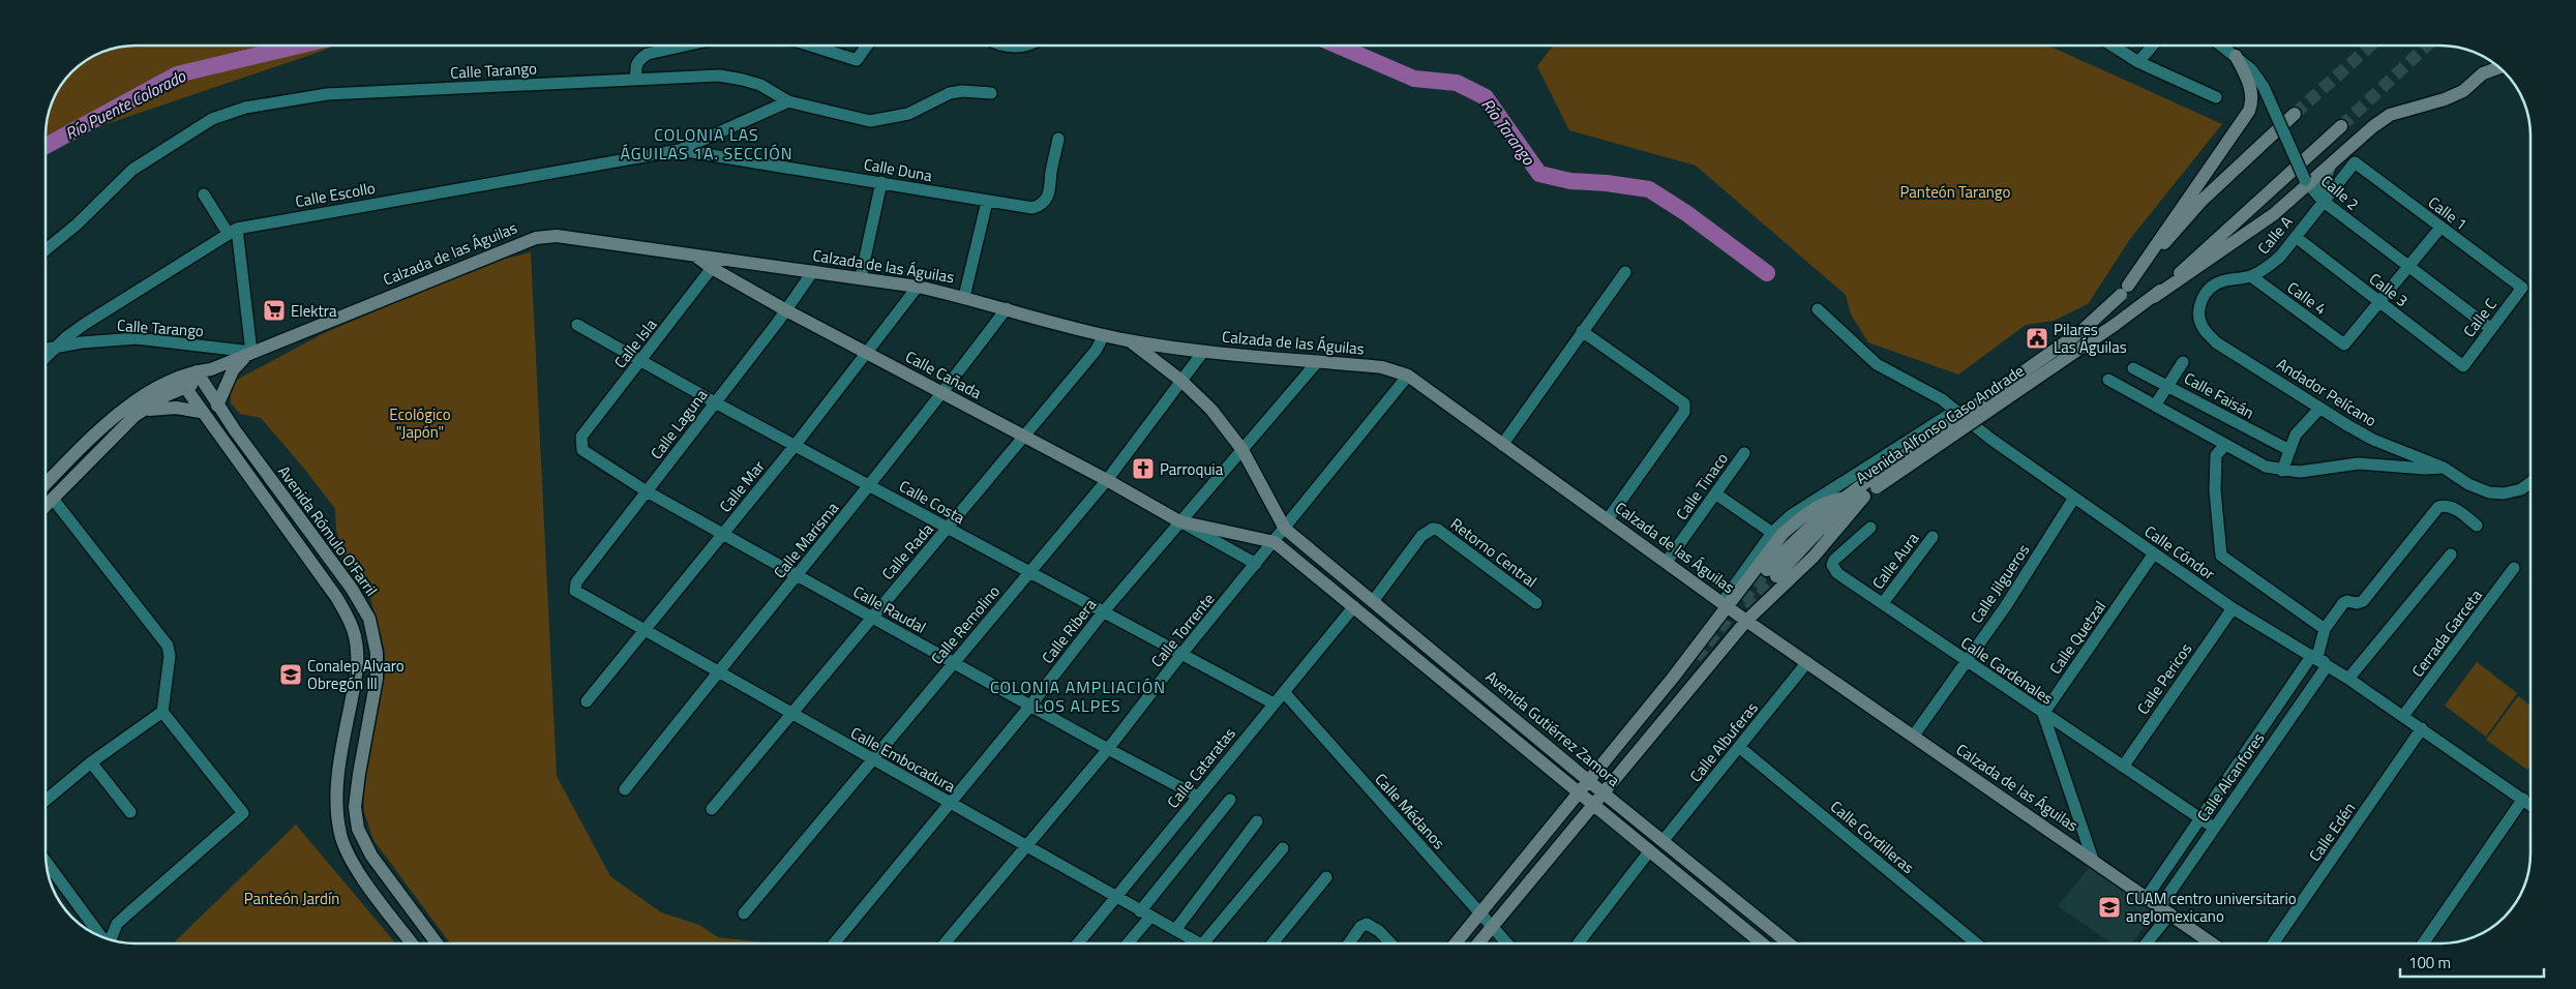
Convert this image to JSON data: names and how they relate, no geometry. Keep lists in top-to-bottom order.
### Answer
{
  "streets": {
    "main road": [
      "Calzada de las Águilas",
      "Calle Cañada",
      "Avenida Alfonso Caso Andrade",
      "Avenida Rómulo O'Farril",
      "Avenida Gutiérrez Zamora"
    ],
    "street": [
      "Calle Tarango",
      "Calle Duna",
      "Calle 2",
      "Calle Escollo",
      "Calle 1",
      "Calle A",
      "Calle 3",
      "Calle 4",
      "Calle C",
      "Calle Isla",
      "Andador Pelícano",
      "Calle Faisán",
      "Calle Laguna",
      "Calle Mar",
      "Calle Tinaco",
      "Calle Costa",
      "Calle Marisma",
      "Calle Rada",
      "Retorno Central",
      "Calle Cóndor",
      "Calle Aura",
      "Calle Jilgueros",
      "Calle Raudal",
      "Calle Remolino",
      "Calle Torrente",
      "Calle Ribera",
      "Cerrada Garceta",
      "Calle Quetzal",
      "Calle Cardenales",
      "Calle Pericos",
      "Calle Albuferas",
      "Calle Embocadura",
      "Calle Cataratas",
      "Calle Alcanfores",
      "Calle Médanos",
      "Calle Edén",
      "Calle Cordilleras"
    ]
  },
  "crossings": [
    ["Calle Tarango", "Calle Escollo"],
    ["Calle Tarango", "Calzada de las Águilas"],
    ["Calle Duna", "Calle Escollo"],
    ["Calle 2", "Calle A"],
    ["Calle 2", "Calle C"],
    ["Calle 1", "Calle A"],
    ["Calle 1", "Calle C"],
    ["Calle A", "Calle 3"],
    ["Calle A", "Calle 4"],
    ["Calle A", "Andador Pelícano"],
    ["Calzada de las Águilas", "Calle Cañada"],
    ["Calzada de las Águilas", "Calle Laguna"],
    ["Calzada de las Águilas", "Avenida Alfonso Caso Andrade"],
    ["Calzada de las Águilas", "Calle Mar"],
    ["Calzada de las Águilas", "Calle Tinaco"],
    ["Calzada de las Águilas", "Avenida Rómulo O'Farril"],
    ["Calzada de las Águilas", "Calle Marisma"],
    ["Calzada de las Águilas", "Calle Rada"],
    ["Calzada de las Águilas", "Calle Jilgueros"],
    ["Calzada de las Águilas", "Calle Remolino"],
    ["Calzada de las Águilas", "Calle Torrente"],
    ["Calzada de las Águilas", "Calle Ribera"],
    ["Calzada de las Águilas", "Calle Albuferas"],
    ["Calzada de las Águilas", "Calle Alcanfores"],
    ["Calle 3", "Calle 4"],
    ["Calle 3", "Calle C"],
    ["Calle Isla", "Calle Cañada"],
    ["Calle Isla", "Calle Costa"],
    ["Calle Isla", "Calle Raudal"],
    ["Calle Cañada", "Calle Laguna"],
    ["Calle Cañada", "Calle Mar"],
    ["Calle Cañada", "Calle Marisma"],
    ["Calle Cañada", "Calle Rada"],
    ["Calle Cañada", "Calle Remolino"],
    ["Calle Cañada", "Calle Torrente"],
    ["Calle Cañada", "Calle Ribera"],
    ["Calle Cañada", "Avenida Gutiérrez Zamora"],
    ["Calle Laguna", "Calle Costa"],
    ["Calle Laguna", "Calle Raudal"],
    ["Calle Laguna", "Calle Embocadura"],
    ["Avenida Alfonso Caso Andrade", "Calle Cóndor"],
    ["Calle Mar", "Calle Costa"],
    ["Calle Mar", "Calle Raudal"],
    ["Calle Mar", "Calle Embocadura"],
    ["Calle Costa", "Calle Marisma"],
    ["Calle Costa", "Calle Rada"],
    ["Calle Costa", "Calle Remolino"],
    ["Calle Costa", "Calle Torrente"],
    ["Calle Costa", "Calle Ribera"],
    ["Calle Costa", "Calle Cataratas"],
    ["Calle Marisma", "Calle Raudal"],
    ["Calle Marisma", "Calle Embocadura"],
    ["Calle Rada", "Calle Raudal"],
    ["Calle Rada", "Calle Embocadura"],
    ["Retorno Central", "Avenida Gutiérrez Zamora"],
    ["Calle Cóndor", "Calle Jilgueros"],
    ["Calle Cóndor", "Cerrada Garceta"],
    ["Calle Cóndor", "Calle Quetzal"],
    ["Calle Cóndor", "Calle Pericos"],
    ["Calle Cóndor", "Calle Alcanfores"],
    ["Calle Cóndor", "Calle Edén"],
    ["Calle Aura", "Calle Cardenales"],
    ["Calle Jilgueros", "Calle Cardenales"],
    ["Calle Raudal", "Calle Remolino"],
    ["Calle Raudal", "Calle Torrente"],
    ["Calle Raudal", "Calle Ribera"],
    ["Calle Raudal", "Calle Cataratas"],
    ["Calle Remolino", "Calle Embocadura"],
    ["Calle Torrente", "Avenida Gutiérrez Zamora"],
    ["Calle Torrente", "Calle Embocadura"],
    ["Calle Ribera", "Calle Embocadura"],
    ["Calle Quetzal", "Calle Cardenales"],
    ["Calle Cardenales", "Calle Pericos"],
    ["Calle Cardenales", "Calle Alcanfores"],
    ["Avenida Gutiérrez Zamora", "Calle Albuferas"],
    ["Avenida Gutiérrez Zamora", "Calle Cataratas"],
    ["Calle Albuferas", "Calle Cordilleras"],
    ["Calle Embocadura", "Calle Cataratas"],
    ["Calle Cataratas", "Calle Médanos"]
  ],
  "districts": ["COLONIA LAS ÁGUILAS 1A. SECCIÓN", "COLONIA AMPLIACIÓN LOS ALPES"],
  "water": ["Río Puente Colorado", "Río Tarango"],
  "parks": ["Panteón Tarango", "Ecológico \"Japón\"", "Panteón Jardín"],
  "places": {
    "supermarket": ["Elektra"],
    "public building": ["Pilares Las Águilas"],
    "church": ["Parroquia"],
    "school or university": ["Conalep Alvaro Obregón lll", "CUAM centro universitario anglomexicano"]
  },
  "scale_bar": "100 m"
}
